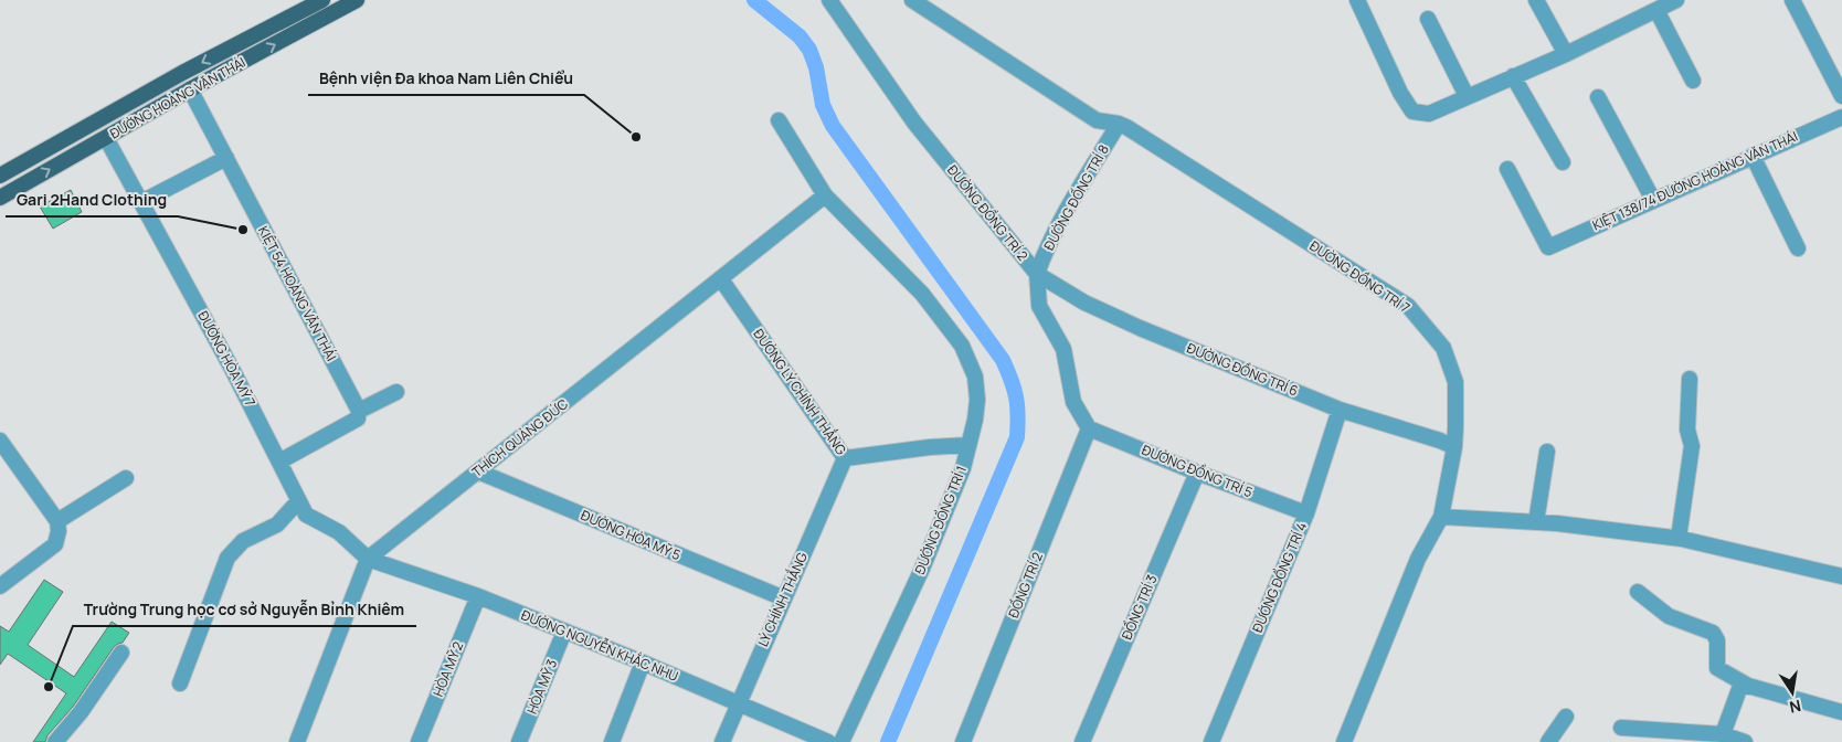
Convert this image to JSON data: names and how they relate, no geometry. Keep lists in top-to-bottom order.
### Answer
{
  "streets": {
    "main road": ["ĐƯỜNG HOÀNG VĂN THÁI"],
    "street": [
      "KIỆT 138/74 ĐƯỜNG HOÀNG VĂN THÁI",
      "ĐƯỜNG ĐỒNG TRÍ 8",
      "ĐƯỜNG ĐỒNG TRÍ 2",
      "ĐƯỜNG ĐỒNG TRÍ 7",
      "KIỆT 54 HOÀNG VĂN THÁI",
      "ĐƯỜNG HÒA MỸ 7",
      "ĐƯỜNG ĐỒNG TRÍ 6",
      "ĐƯỜNG LÝ CHÍNH THẮNG",
      "THÍCH QUẢNG ĐỨC",
      "ĐƯỜNG ĐỒNG TRÍ 5",
      "ĐƯỜNG ĐỒNG TRÍ 1",
      "ĐƯỜNG HÒA MỸ 5",
      "ĐƯỜNG ĐỒNG TRÍ 4",
      "ĐỒNG TRÍ 2",
      "LÝ CHÍNH THẮNG",
      "ĐỒNG TRÍ 3",
      "ĐƯỜNG NGUYỄN KHẮC NHU",
      "HÒA MỸ 2",
      "HÒA MỸ 3"
    ]
  },
  "crossings": [
    ["ĐƯỜNG HOÀNG VĂN THÁI", "KIỆT 54 HOÀNG VĂN THÁI"],
    ["ĐƯỜNG HOÀNG VĂN THÁI", "ĐƯỜNG HÒA MỸ 7"],
    ["ĐƯỜNG ĐỒNG TRÍ 8", "ĐƯỜNG ĐỒNG TRÍ 2"],
    ["ĐƯỜNG ĐỒNG TRÍ 8", "ĐƯỜNG ĐỒNG TRÍ 7"],
    ["ĐƯỜNG ĐỒNG TRÍ 8", "ĐƯỜNG ĐỒNG TRÍ 6"],
    ["ĐƯỜNG ĐỒNG TRÍ 2", "ĐƯỜNG ĐỒNG TRÍ 6"],
    ["ĐƯỜNG ĐỒNG TRÍ 2", "ĐƯỜNG ĐỒNG TRÍ 5"],
    ["ĐƯỜNG ĐỒNG TRÍ 2", "ĐỒNG TRÍ 2"],
    ["ĐƯỜNG ĐỒNG TRÍ 7", "ĐƯỜNG ĐỒNG TRÍ 6"],
    ["ĐƯỜNG HÒA MỸ 7", "THÍCH QUẢNG ĐỨC"],
    ["ĐƯỜNG HÒA MỸ 7", "ĐƯỜNG NGUYỄN KHẮC NHU"],
    ["ĐƯỜNG ĐỒNG TRÍ 6", "ĐƯỜNG ĐỒNG TRÍ 4"],
    ["ĐƯỜNG LÝ CHÍNH THẮNG", "THÍCH QUẢNG ĐỨC"],
    ["ĐƯỜNG LÝ CHÍNH THẮNG", "ĐƯỜNG ĐỒNG TRÍ 1"],
    ["ĐƯỜNG LÝ CHÍNH THẮNG", "LÝ CHÍNH THẮNG"],
    ["THÍCH QUẢNG ĐỨC", "ĐƯỜNG ĐỒNG TRÍ 1"],
    ["THÍCH QUẢNG ĐỨC", "ĐƯỜNG HÒA MỸ 5"],
    ["THÍCH QUẢNG ĐỨC", "ĐƯỜNG NGUYỄN KHẮC NHU"],
    ["ĐƯỜNG ĐỒNG TRÍ 5", "ĐƯỜNG ĐỒNG TRÍ 4"],
    ["ĐƯỜNG ĐỒNG TRÍ 5", "ĐỒNG TRÍ 2"],
    ["ĐƯỜNG ĐỒNG TRÍ 5", "ĐỒNG TRÍ 3"],
    ["ĐƯỜNG HÒA MỸ 5", "LÝ CHÍNH THẮNG"],
    ["LÝ CHÍNH THẮNG", "ĐƯỜNG NGUYỄN KHẮC NHU"],
    ["ĐƯỜNG NGUYỄN KHẮC NHU", "HÒA MỸ 2"],
    ["ĐƯỜNG NGUYỄN KHẮC NHU", "HÒA MỸ 3"]
  ],
  "places": ["Bệnh viện Đa khoa Nam Liên Chiểu", "Gari 2Hand Clothing", "Trường Trung học cơ sở Nguyễn Bỉnh Khiêm"],
  "north": "bottom"
}
